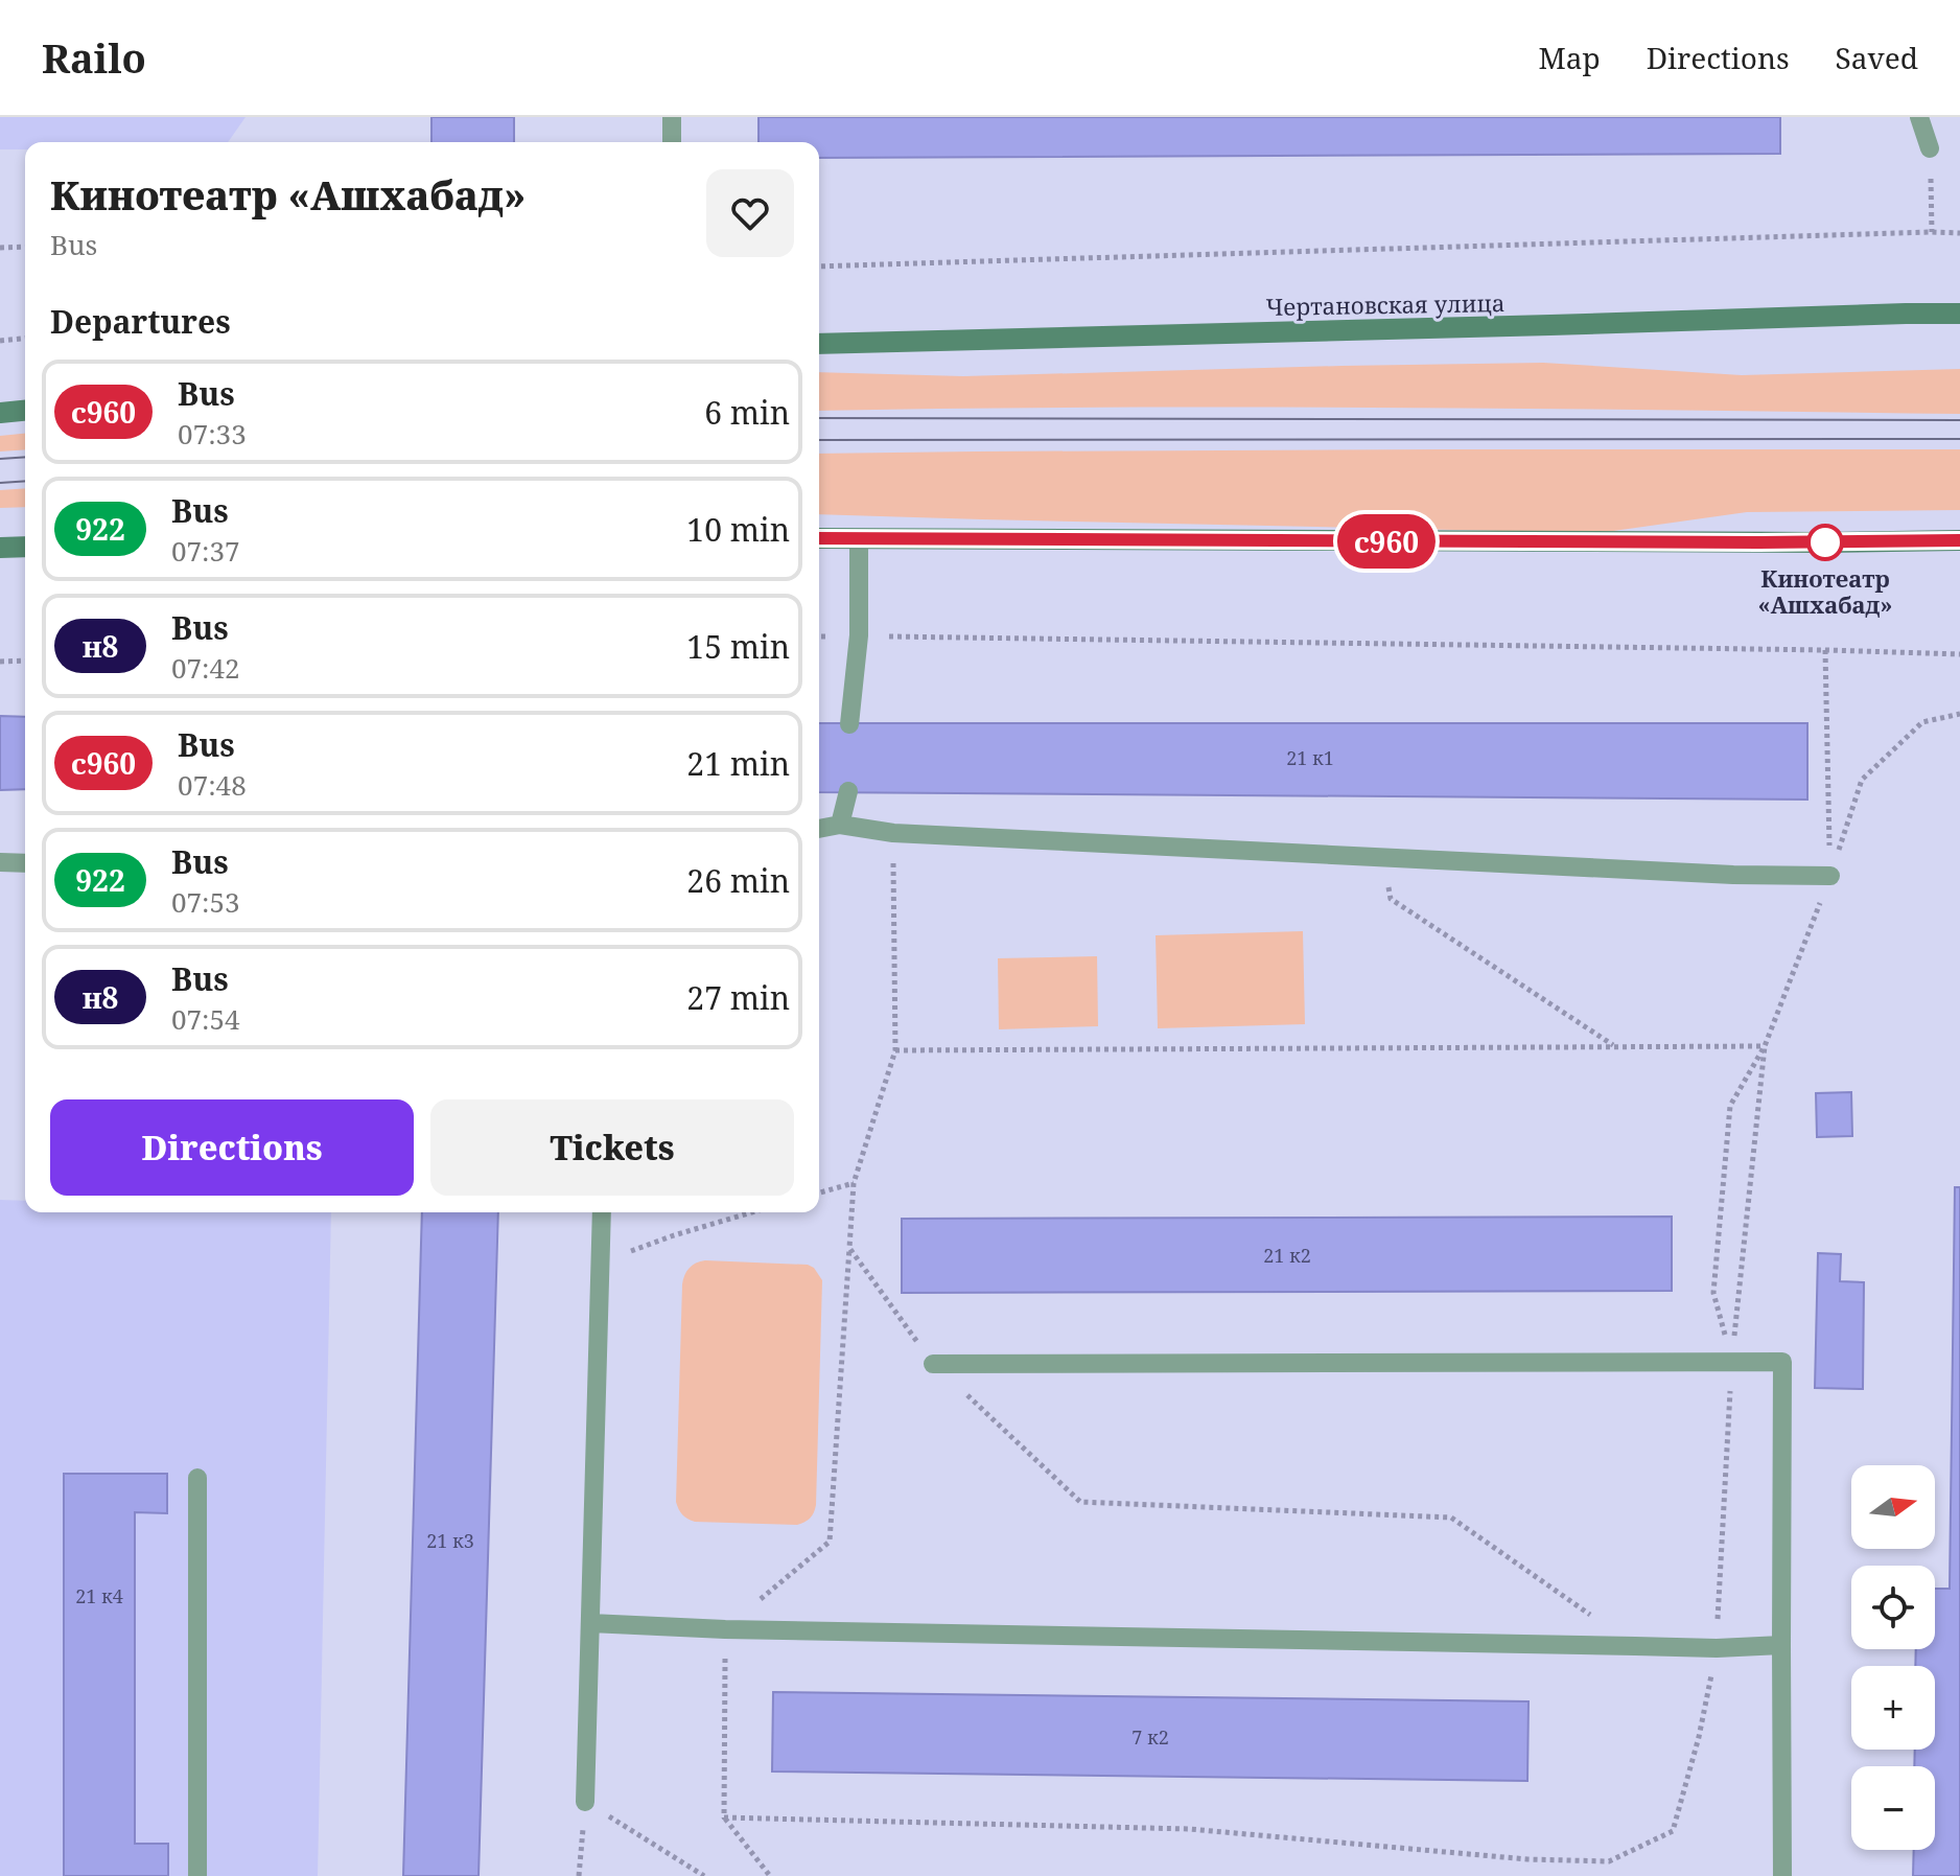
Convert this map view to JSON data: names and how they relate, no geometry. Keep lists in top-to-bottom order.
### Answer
{
  "streets": {
    "main road": ["Чертановская улица"]
  },
  "places": ["Кинотеатр «Ашхабад»"],
  "lines": ["bus line с960"],
  "house_numbers": [
    "21 к1",
    "21 к2",
    "21 к3",
    "21 к4",
    "7 к2"
  ],
  "north": "right",
  "page": {
    "header": "Railo",
    "nav": ["Map", "Directions", "Saved"],
    "on_map": "с960",
    "heading": [
      ["Кинотеатр «Ашхабад»", "Bus"],
      "Departures"
    ],
    "list": [
      {
        "mark": "с960",
        "name": "Bus",
        "note": "07:33",
        "value": "6 min"
      },
      {
        "mark": "922",
        "name": "Bus",
        "note": "07:37",
        "value": "10 min"
      },
      {
        "mark": "н8",
        "name": "Bus",
        "note": "07:42",
        "value": "15 min"
      },
      {
        "mark": "с960",
        "name": "Bus",
        "note": "07:48",
        "value": "21 min"
      },
      {
        "mark": "922",
        "name": "Bus",
        "note": "07:53",
        "value": "26 min"
      },
      {
        "mark": "н8",
        "name": "Bus",
        "note": "07:54",
        "value": "27 min"
      }
    ],
    "buttons": ["Directions", "Tickets"],
    "map_buttons": ["+", "−"]
  }
}
